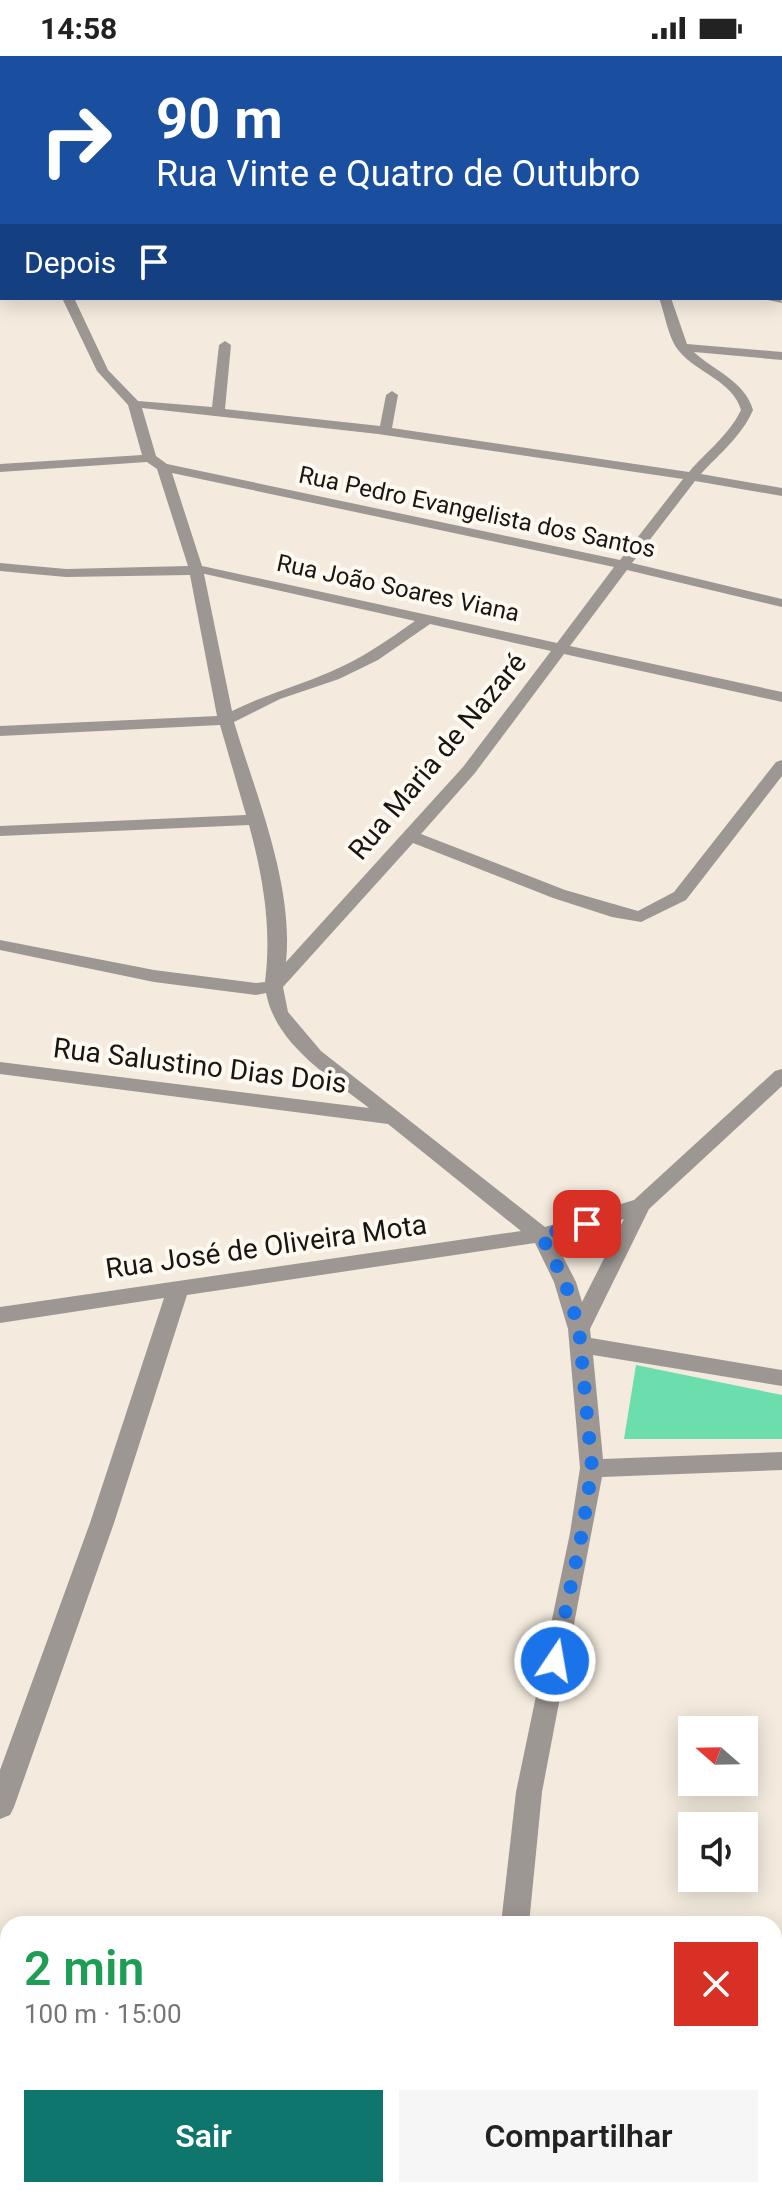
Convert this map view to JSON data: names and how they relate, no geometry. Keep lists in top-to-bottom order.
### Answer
{
  "streets": {
    "street": [
      "Rua Pedro Evangelista dos Santos",
      "Rua João Soares Viana",
      "Rua Maria de Nazaré",
      "Rua Salustino Dias Dois",
      "Rua José de Oliveira Mota"
    ]
  },
  "crossings": [
    ["Rua Pedro Evangelista dos Santos", "Rua Maria de Nazaré"],
    ["Rua João Soares Viana", "Rua Maria de Nazaré"]
  ],
  "north": "left",
  "page": {
    "status": "14:58",
    "turn": ["90 m", "Rua Vinte e Quatro de Outubro"],
    "then": "Depois",
    "heading": ["2 min", "100 m · 15:00"],
    "buttons": ["Sair", "Compartilhar"]
  }
}
